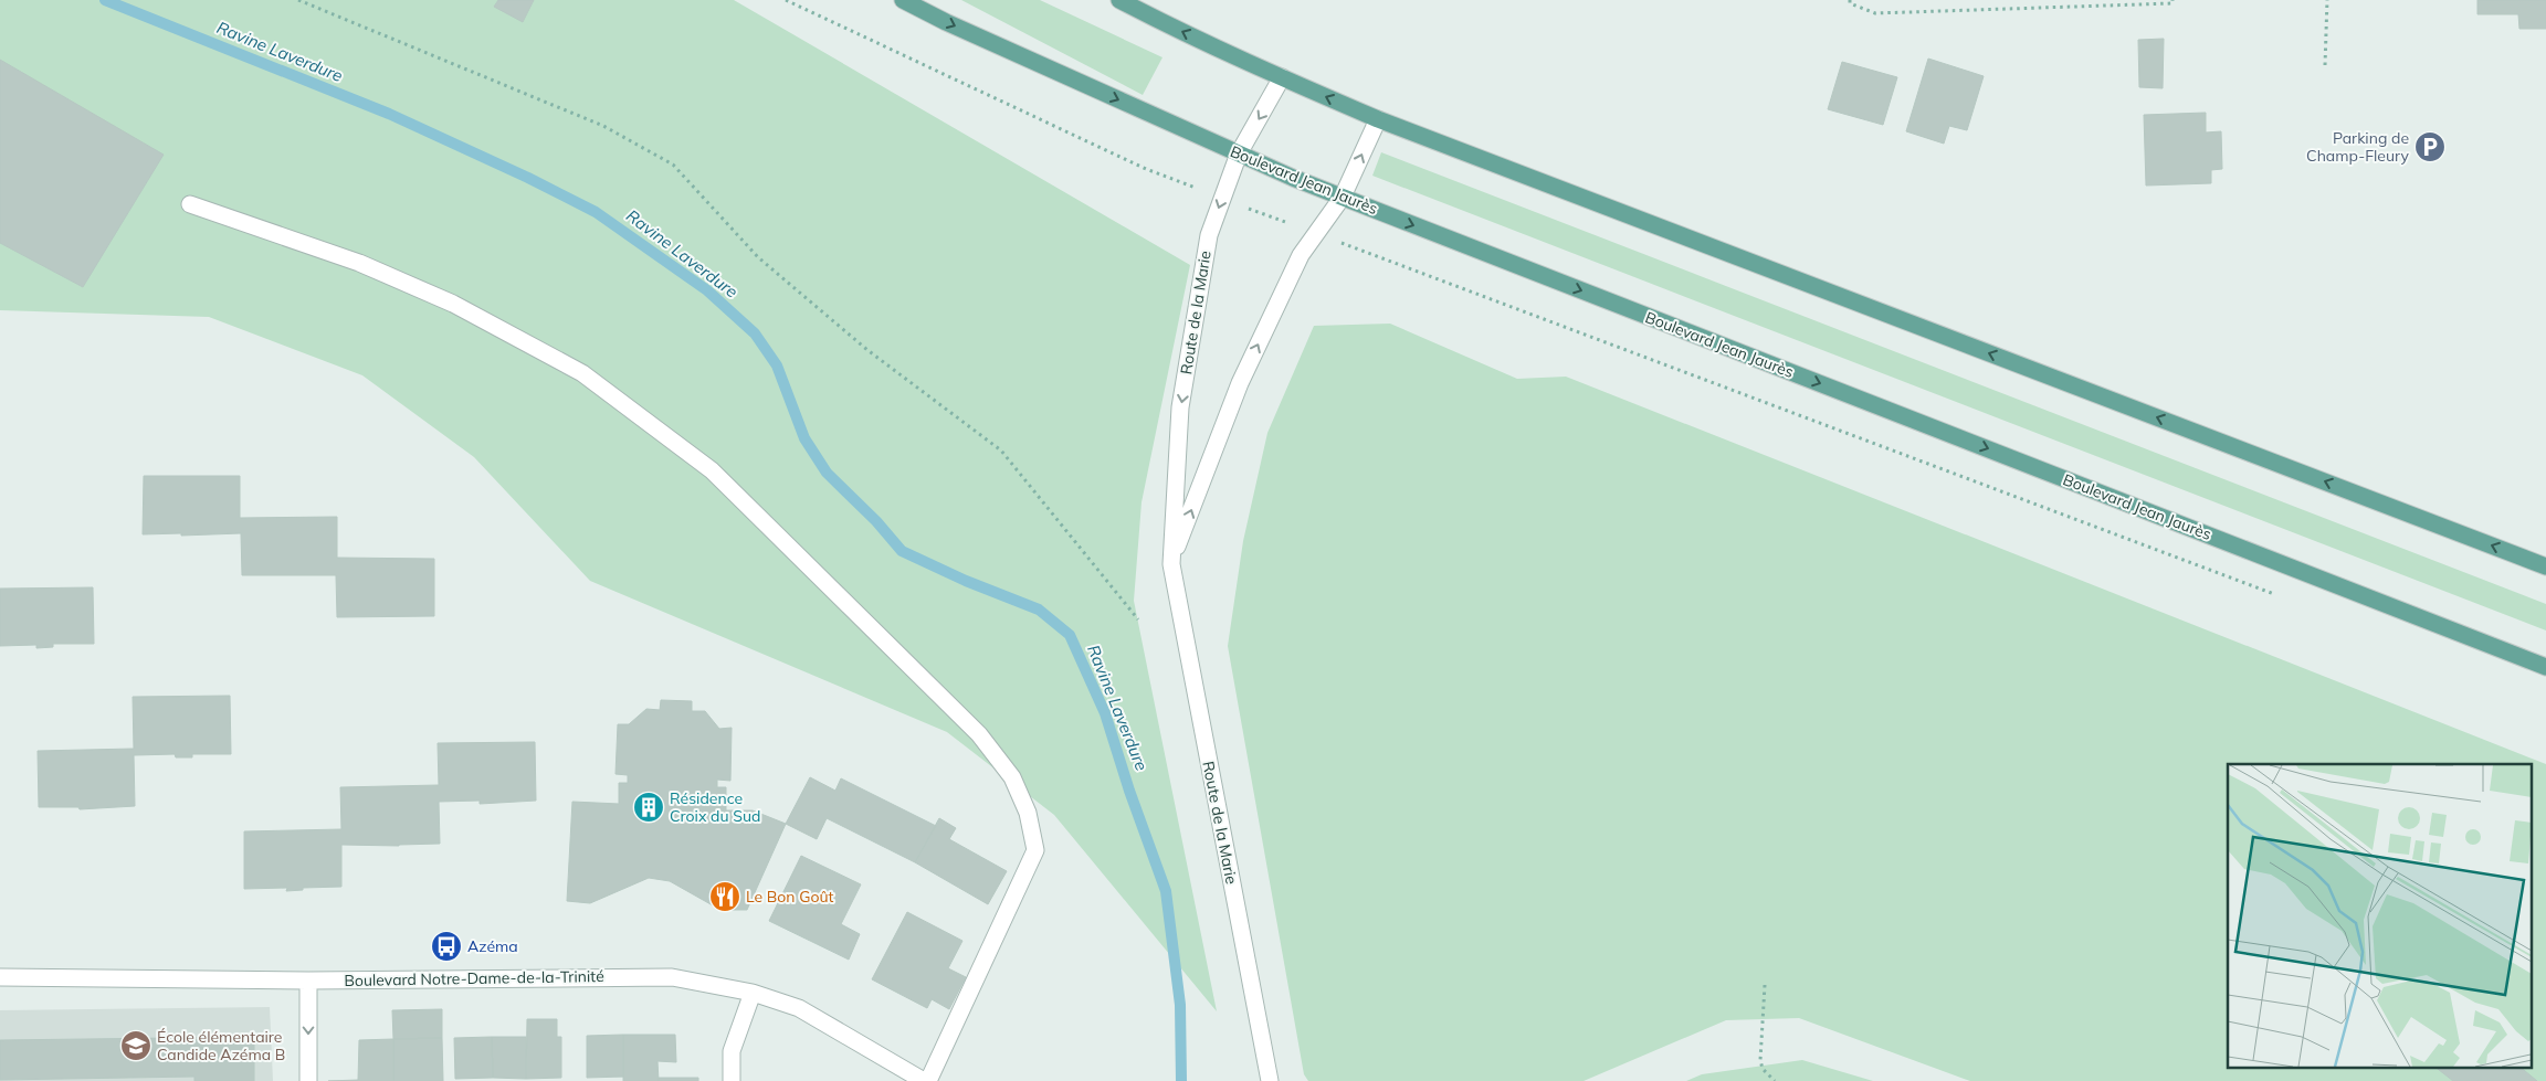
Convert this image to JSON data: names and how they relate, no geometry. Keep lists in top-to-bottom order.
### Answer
{
  "streets": {
    "main road": ["Boulevard Jean Jaurès"],
    "street": ["Route de la Marie", "Boulevard Notre-Dame-de-la-Trinité"]
  },
  "crossings": [
    ["Boulevard Jean Jaurès", "Route de la Marie"]
  ],
  "water": ["Ravine Laverdure"],
  "places": {
    "parking": ["Parking de Champ-Fleury"],
    "building": ["Résidence Croix du Sud"],
    "restaurant": ["Le Bon Goût"],
    "bus stop": ["Azéma"],
    "school or university": ["École élémentaire Candide Azéma B"]
  }
}
